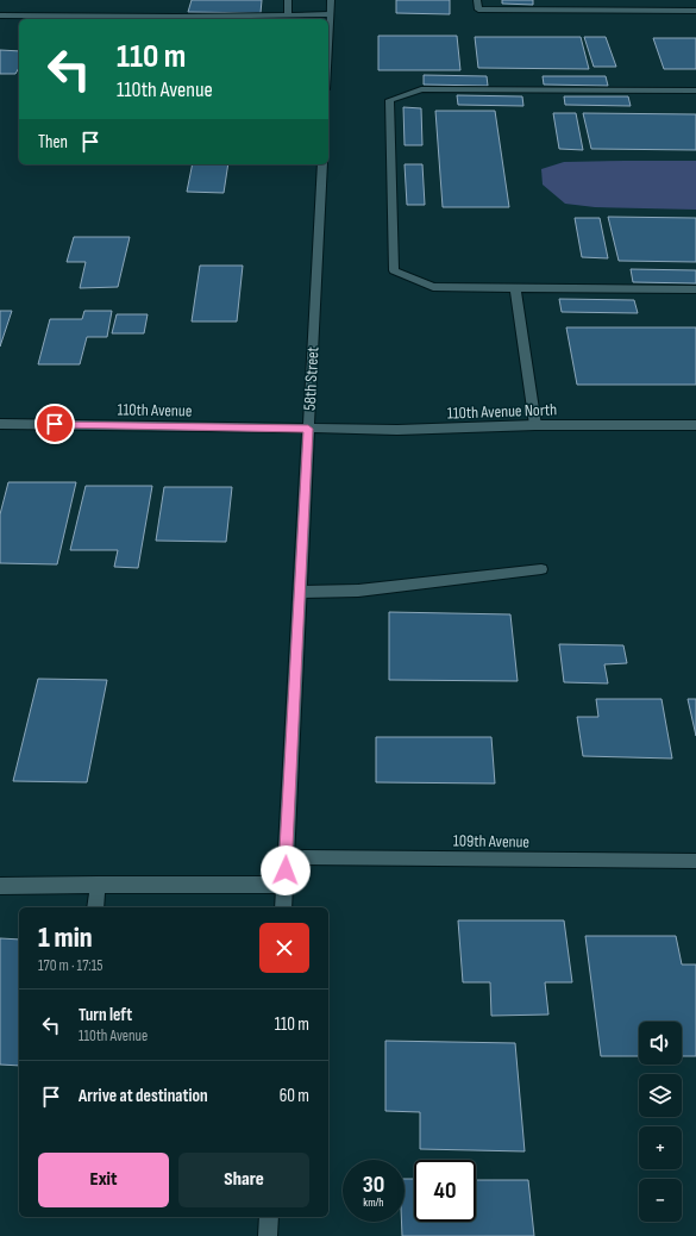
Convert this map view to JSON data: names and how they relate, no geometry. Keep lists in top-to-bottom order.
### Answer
{
  "streets": {
    "street": [
      "58th Street",
      "110th Avenue",
      "110th Avenue North",
      "109th Avenue"
    ]
  },
  "crossings": [
    ["58th Street", "110th Avenue"],
    ["58th Street", "110th Avenue North"],
    ["58th Street", "109th Avenue"],
    ["110th Avenue", "110th Avenue North"]
  ],
  "page": {
    "turn": ["110 m", "110th Avenue"],
    "then": "Then",
    "heading": ["1 min", "170 m · 17:15"],
    "list": [
      {
        "name": "Turn left",
        "note": "110th Avenue",
        "value": "110 m"
      },
      {
        "name": "Arrive at destination",
        "value": "60 m"
      }
    ],
    "map_buttons": ["+", "−"],
    "buttons": ["Exit", "Share"],
    "speed": "30 km/h",
    "limit": "40"
  }
}
